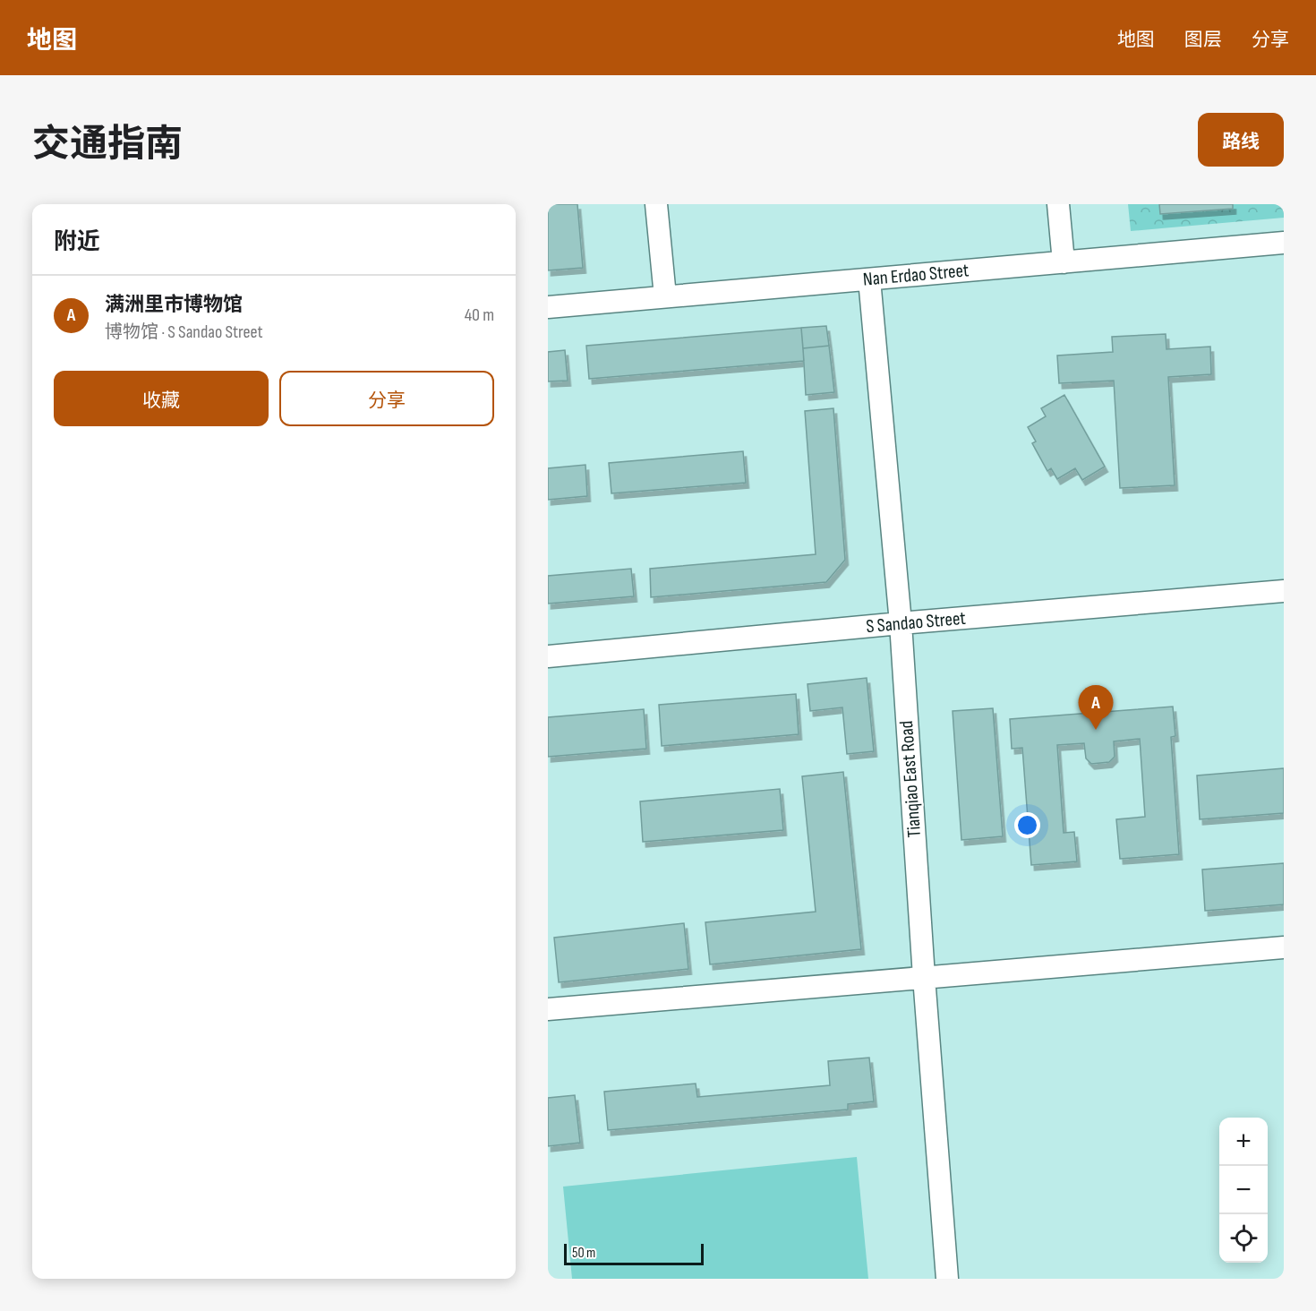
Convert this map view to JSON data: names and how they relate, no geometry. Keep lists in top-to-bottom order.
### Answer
{
  "streets": {
    "street": ["Nan Erdao Street", "S Sandao Street", "Tianqiao East Road"]
  },
  "crossings": [
    ["Nan Erdao Street", "Tianqiao East Road"],
    ["S Sandao Street", "Tianqiao East Road"]
  ],
  "scale_bar": "50 m",
  "page": {
    "header": "地图",
    "nav": ["地图", "图层", "分享"],
    "title": "交通指南",
    "buttons": [
      "路线",
      ["收藏", "分享"]
    ],
    "heading": "附近",
    "list": [
      {
        "mark": "A",
        "name": "满洲里市博物馆",
        "note": "博物馆 · S Sandao Street",
        "value": "40 m"
      }
    ],
    "pins": "A",
    "map_buttons": ["+", "−"],
    "scale": "50 m"
  }
}
